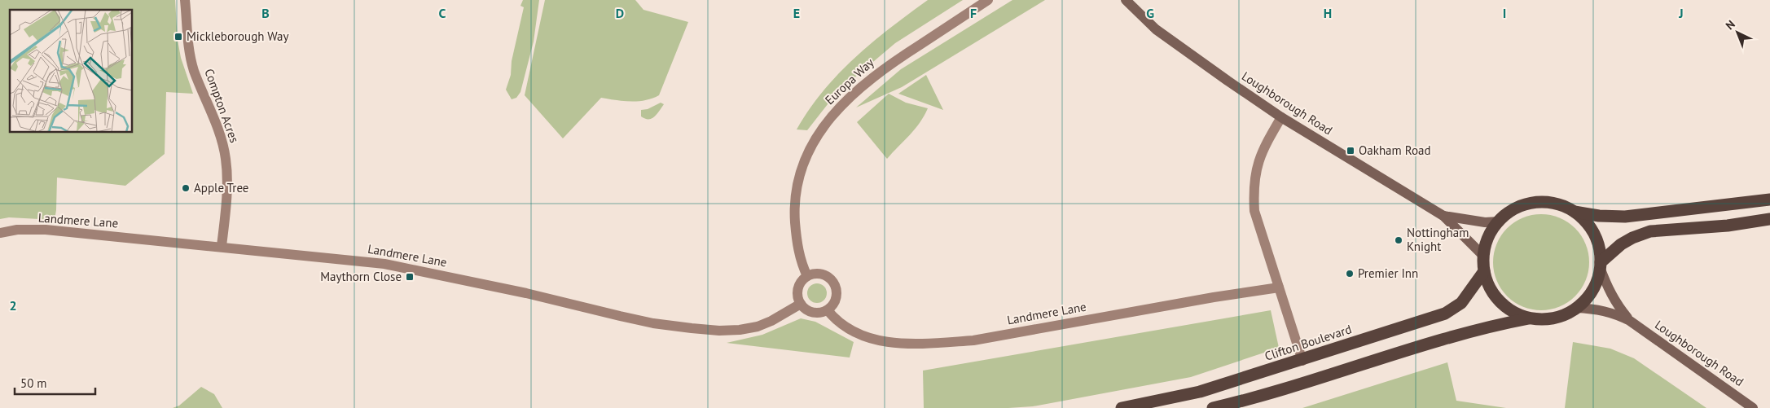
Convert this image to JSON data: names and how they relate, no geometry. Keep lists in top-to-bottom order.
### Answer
{
  "streets": {
    "highway": ["Clifton Boulevard"],
    "main road": ["Loughborough Road"],
    "street": ["Europa Way", "Compton Acres", "Landmere Lane"]
  },
  "crossings": [
    ["Europa Way", "Landmere Lane"],
    ["Loughborough Road", "Clifton Boulevard"],
    ["Compton Acres", "Landmere Lane"]
  ],
  "places": {
    "transit": ["Mickleborough Way", "Oakham Road", "Maythorn Close"],
    "other": ["Apple Tree", "Nottingham Knight", "Premier Inn"]
  },
  "scale_bar": "50 m",
  "north": "top left",
  "grid": {
    "columns": [
      "B",
      "C",
      "D",
      "E",
      "F",
      "G",
      "H",
      "I",
      "J"
    ],
    "rows": ["2"]
  }
}
